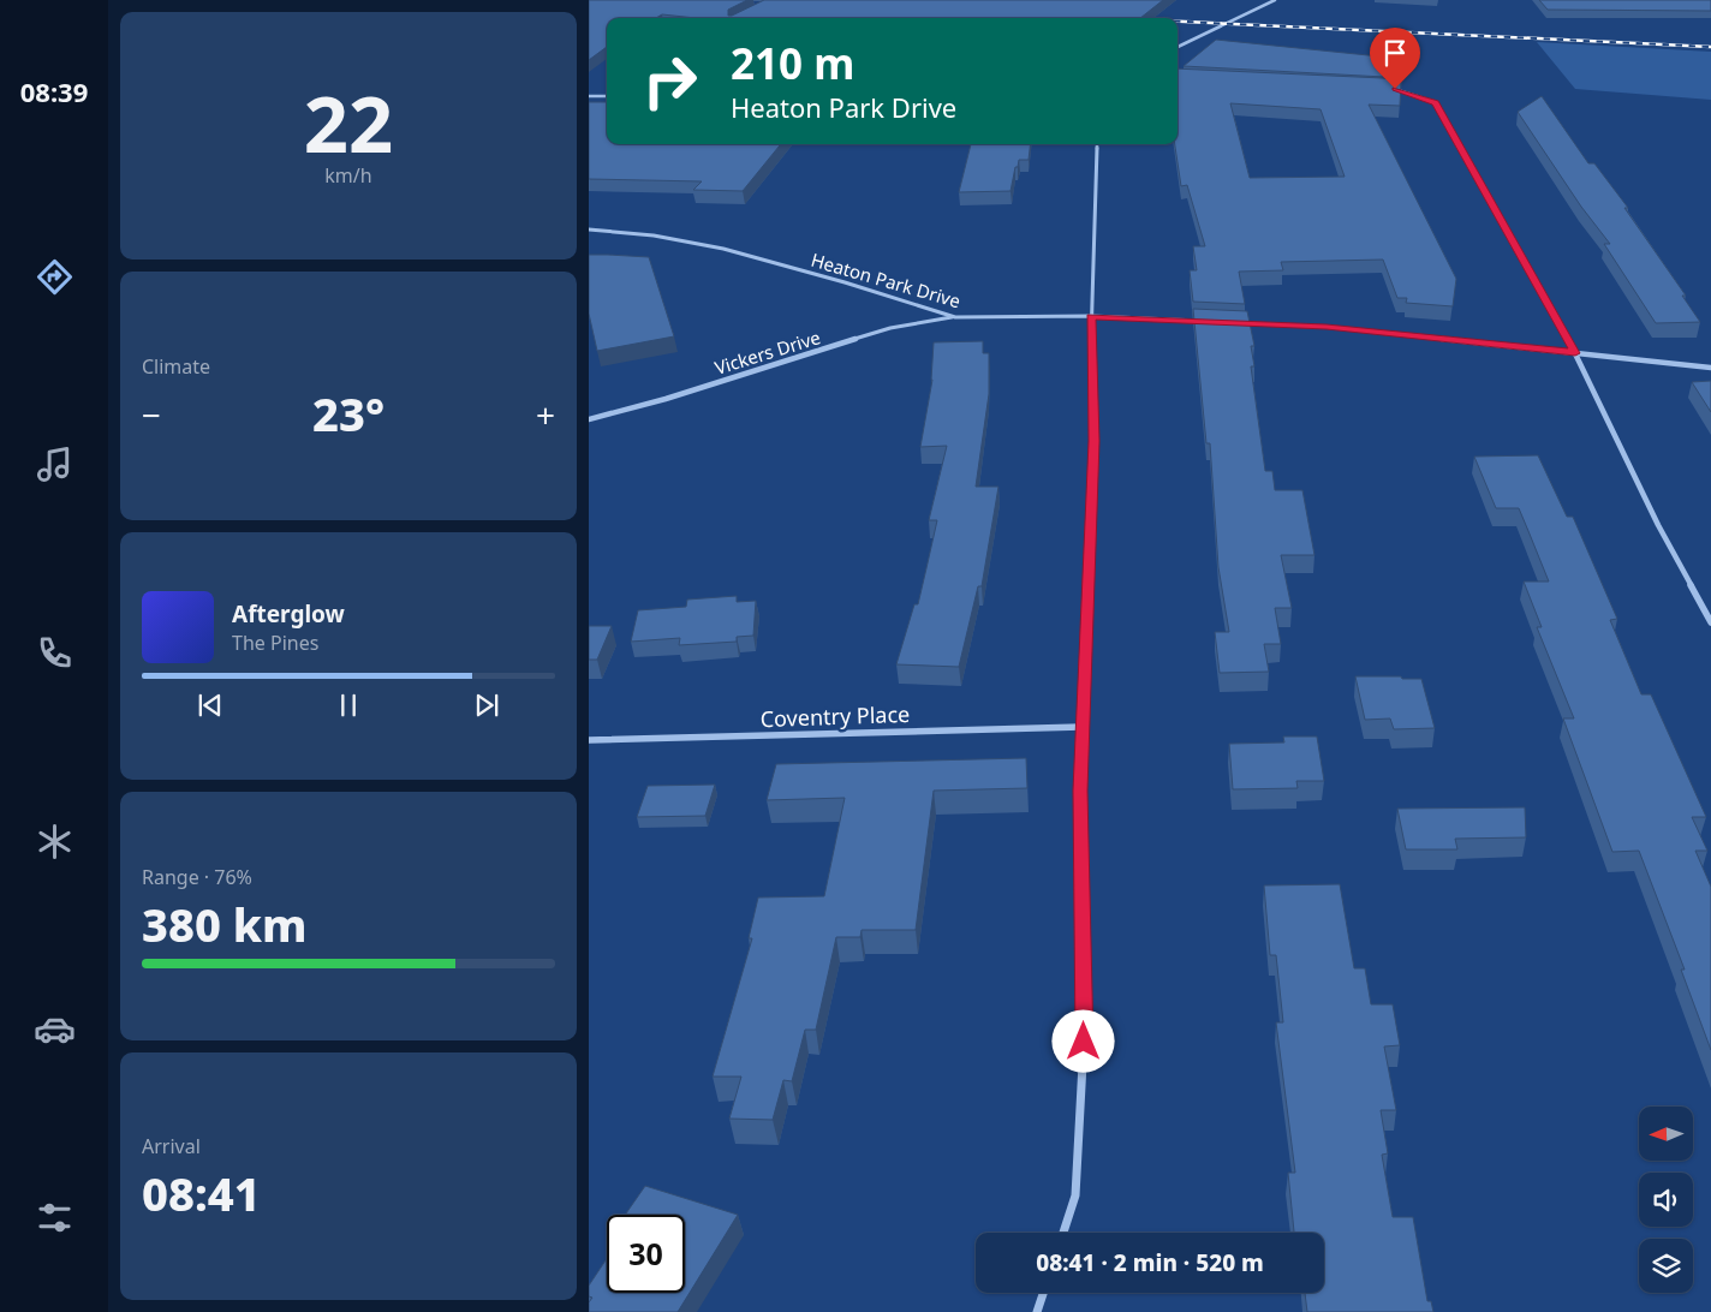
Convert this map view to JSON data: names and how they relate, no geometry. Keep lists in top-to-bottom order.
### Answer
{
  "streets": {
    "street": ["Heaton Park Drive", "Vickers Drive", "Coventry Place"]
  },
  "crossings": [
    ["Heaton Park Drive", "Vickers Drive"]
  ],
  "north": "left",
  "page": {
    "tabs": "08:39",
    "tile": [
      ["22", "km/h"],
      "Climate",
      ["Range · 76%", "380 km"],
      ["Arrival", "08:41"]
    ],
    "turn": ["210 m", "Heaton Park Drive"],
    "heat": ["−", "23°", "+"],
    "song": ["Afterglow", "The Pines"],
    "limit": "30",
    "trip": "08:41 · 2 min · 520 m"
  }
}
